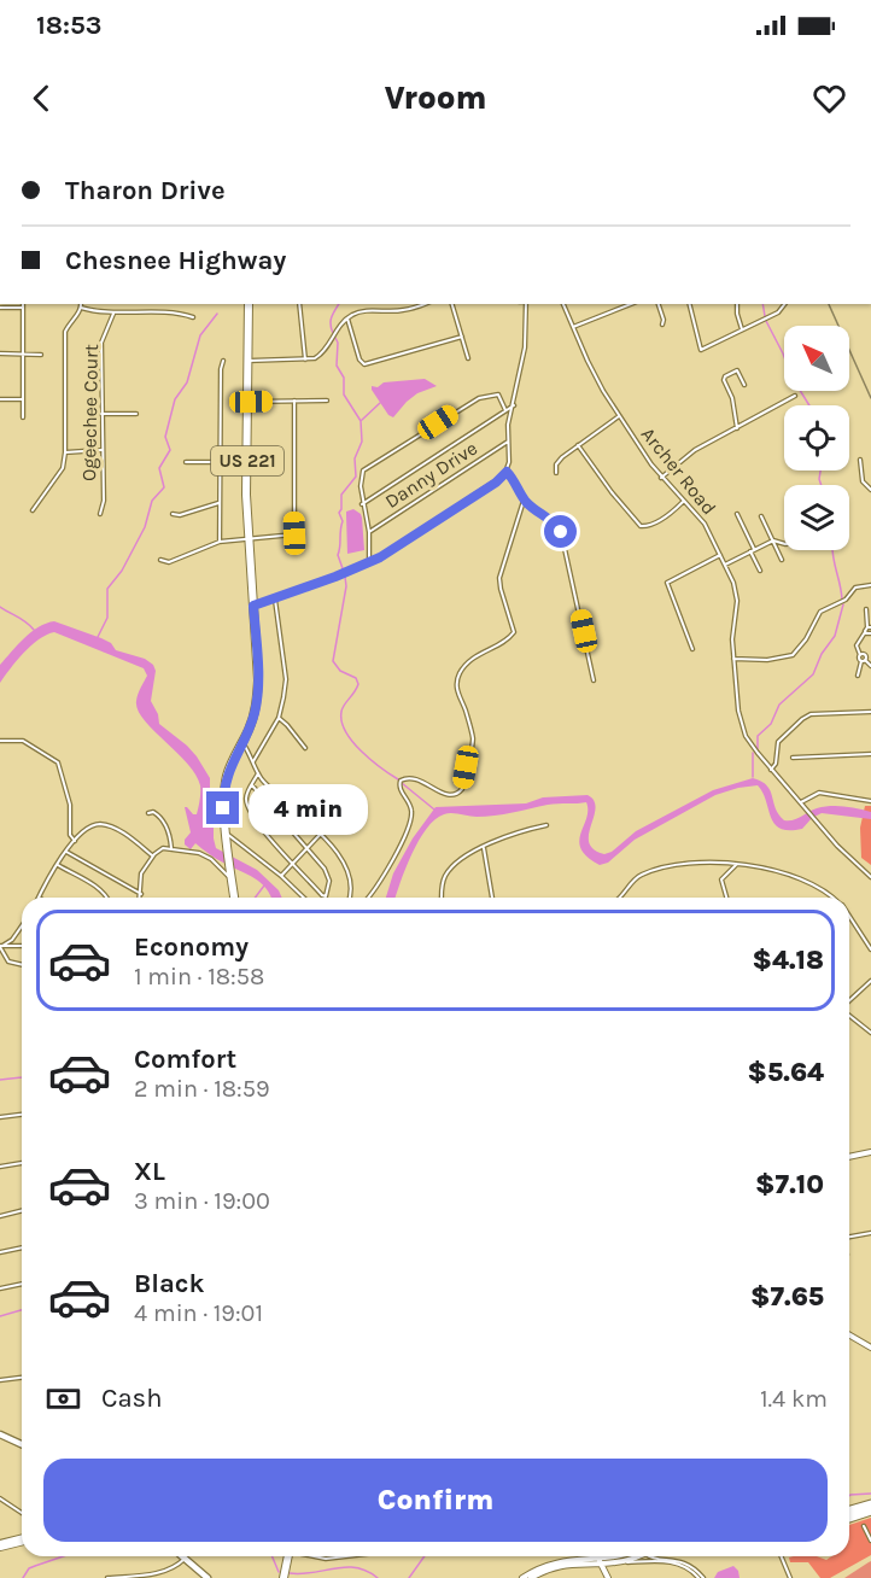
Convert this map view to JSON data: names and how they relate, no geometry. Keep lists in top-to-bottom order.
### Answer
{
  "streets": {
    "main road": ["US 221"],
    "street": ["Ogeechee Court", "Archer Road", "Danny Drive"]
  },
  "north": "top left",
  "page": {
    "status": "18:53",
    "header": "Vroom",
    "banner": ["Tharon Drive", "Chesnee Highway"],
    "bubble": "4 min",
    "list": [
      {
        "name": "Economy",
        "note": "1 min · 18:58",
        "value": "$4.18"
      },
      {
        "name": "Comfort",
        "note": "2 min · 18:59",
        "value": "$5.64"
      },
      {
        "name": "XL",
        "note": "3 min · 19:00",
        "value": "$7.10"
      },
      {
        "name": "Black",
        "note": "4 min · 19:01",
        "value": "$7.65"
      }
    ],
    "pay": ["Cash", "1.4 km"],
    "buttons": "Confirm"
  }
}
